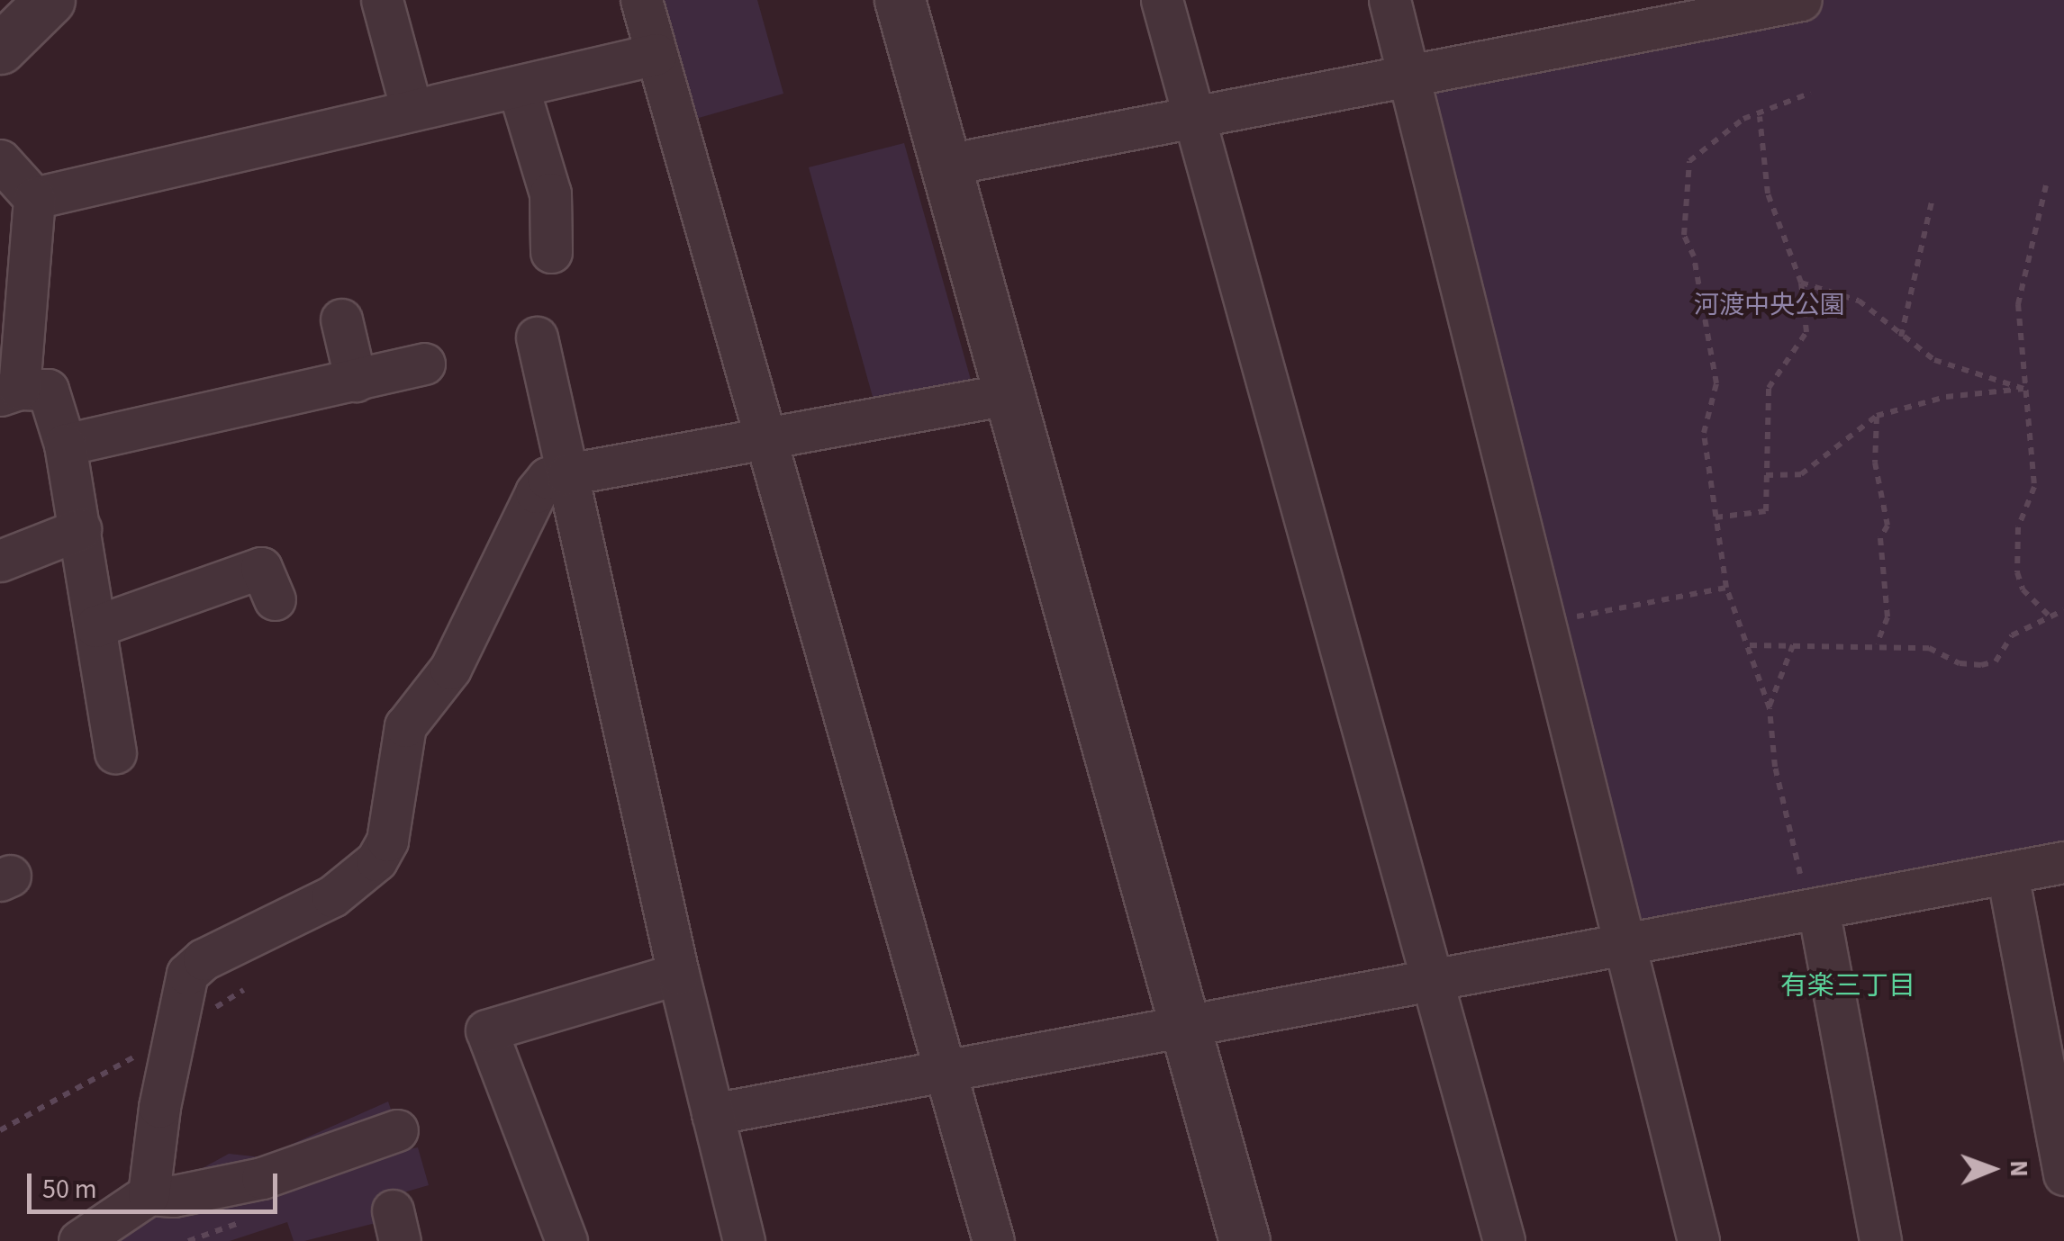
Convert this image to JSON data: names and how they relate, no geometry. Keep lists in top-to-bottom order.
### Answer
{
  "districts": ["有楽三丁目"],
  "parks": ["河渡中央公園"],
  "scale_bar": "50 m",
  "north": "right"
}
